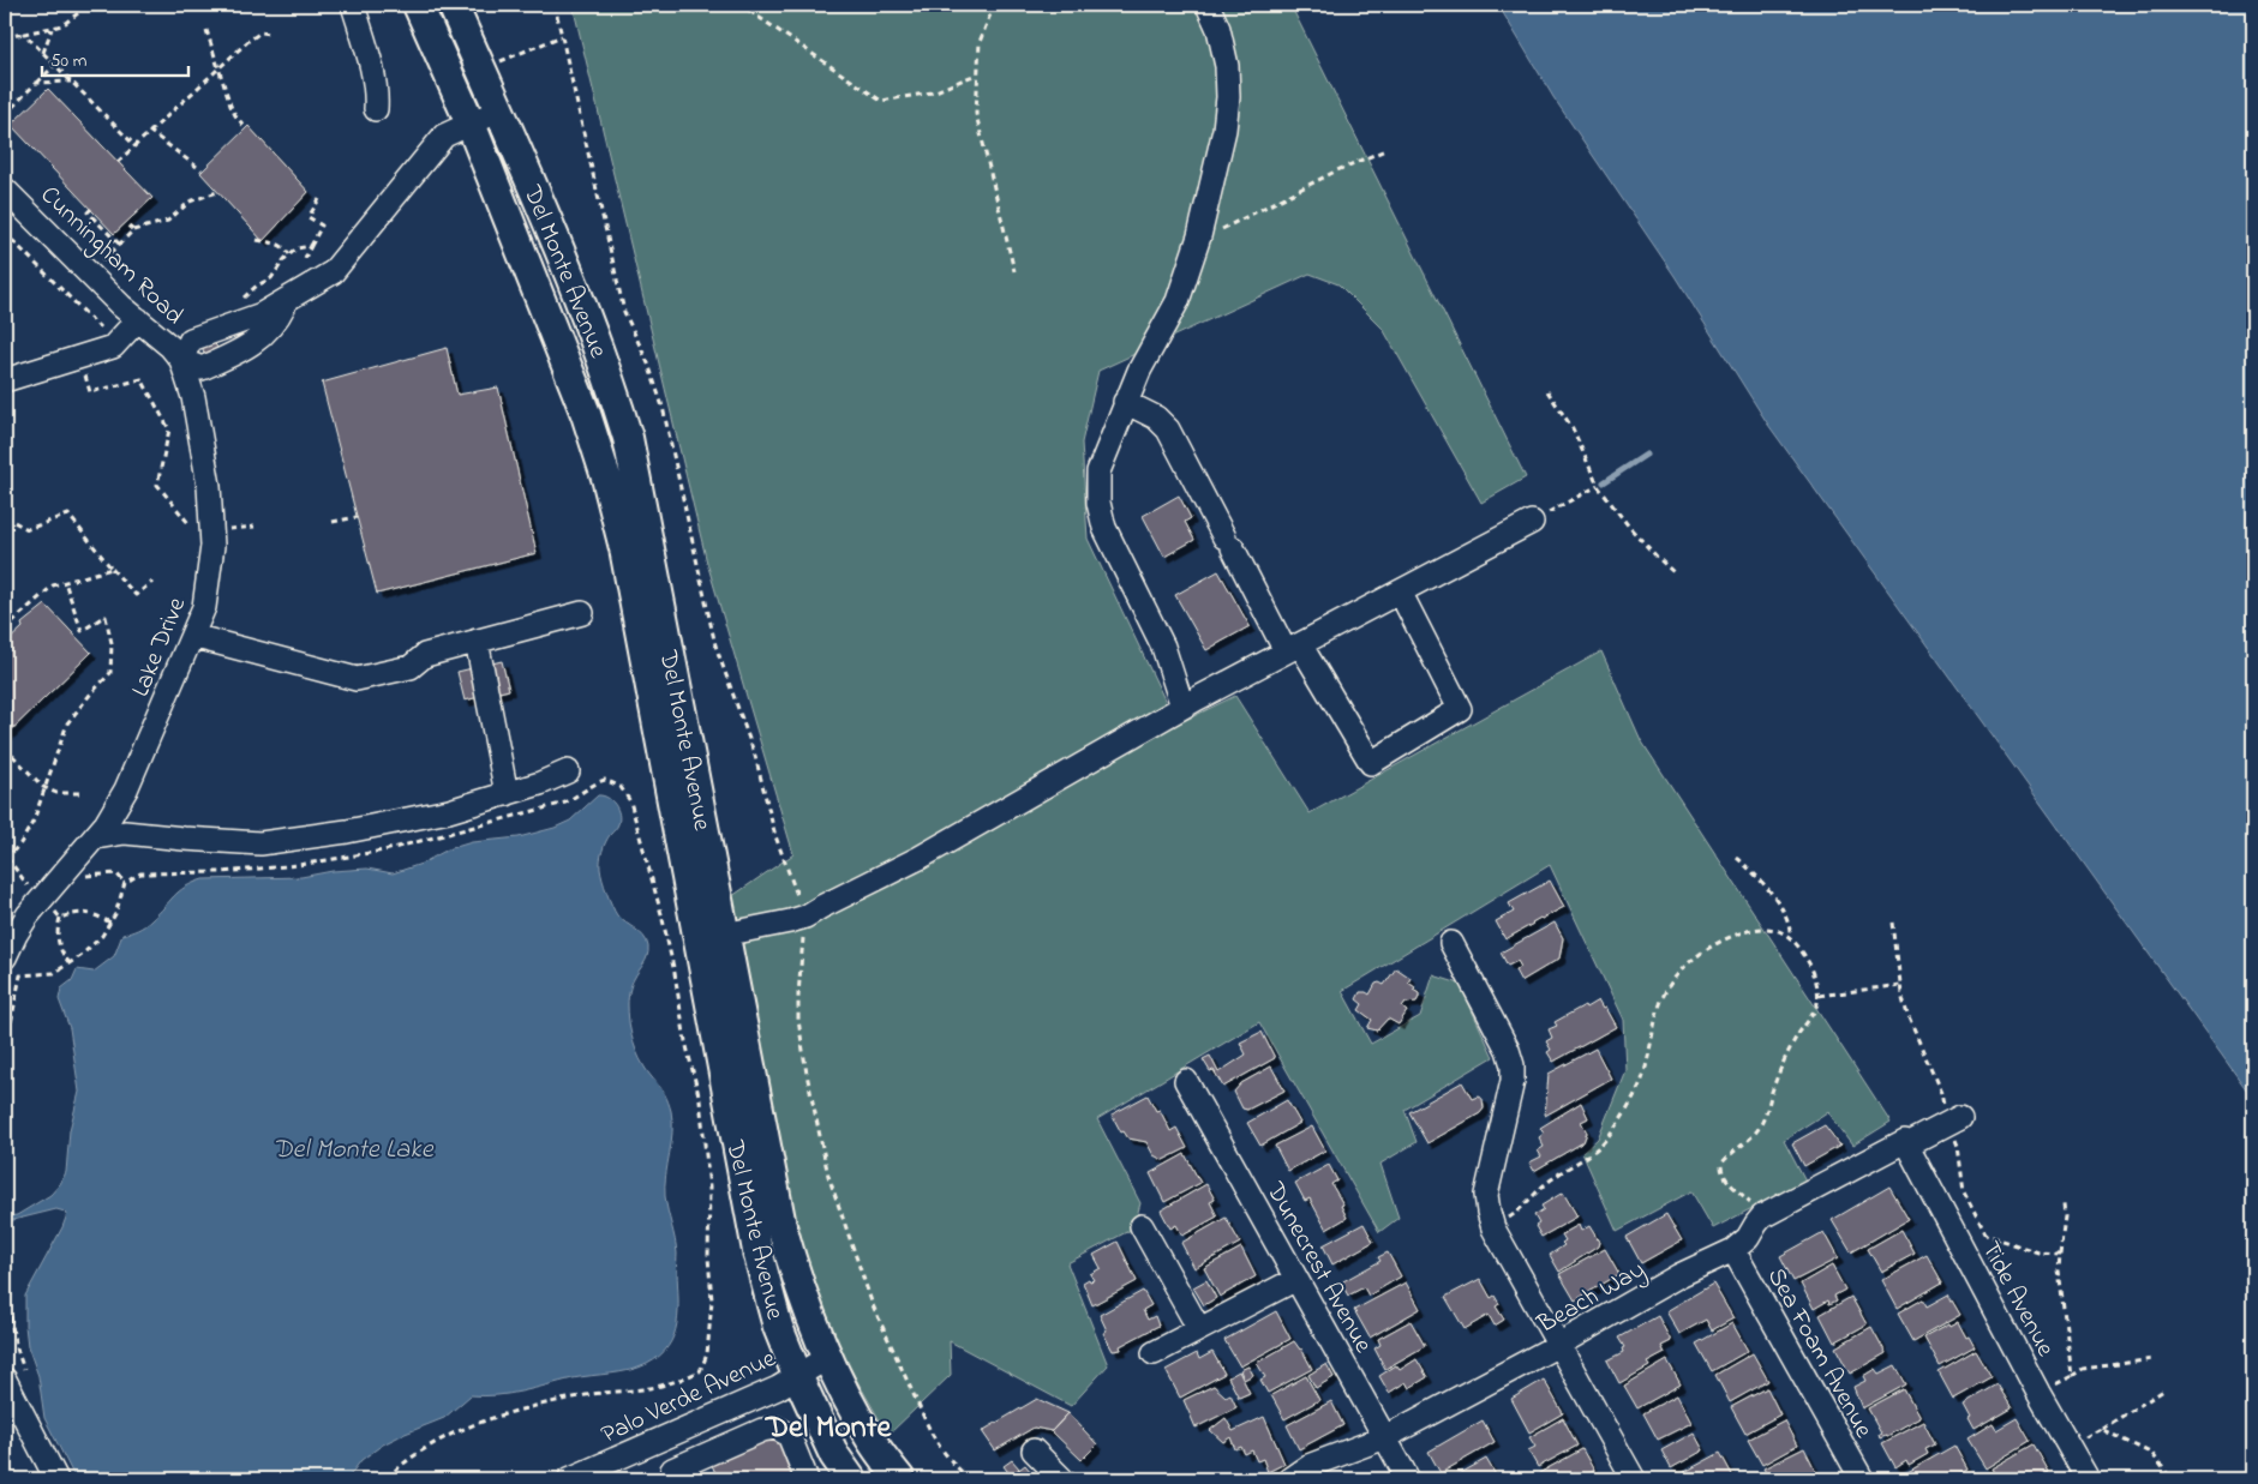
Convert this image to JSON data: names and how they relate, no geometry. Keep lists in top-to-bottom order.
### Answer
{
  "streets": {
    "main road": ["Del Monte Avenue"],
    "street": [
      "Cunningham Road",
      "Lake Drive",
      "Dunecrest Avenue",
      "Beach Way",
      "Tide Avenue",
      "Sea Foam Avenue",
      "Palo Verde Avenue"
    ]
  },
  "crossings": [
    ["Cunningham Road", "Del Monte Avenue"],
    ["Cunningham Road", "Lake Drive"],
    ["Del Monte Avenue", "Palo Verde Avenue"],
    ["Dunecrest Avenue", "Beach Way"],
    ["Beach Way", "Tide Avenue"],
    ["Beach Way", "Sea Foam Avenue"]
  ],
  "districts": ["Del Monte"],
  "water": ["Del Monte Lake"],
  "scale_bar": "50 m"
}
